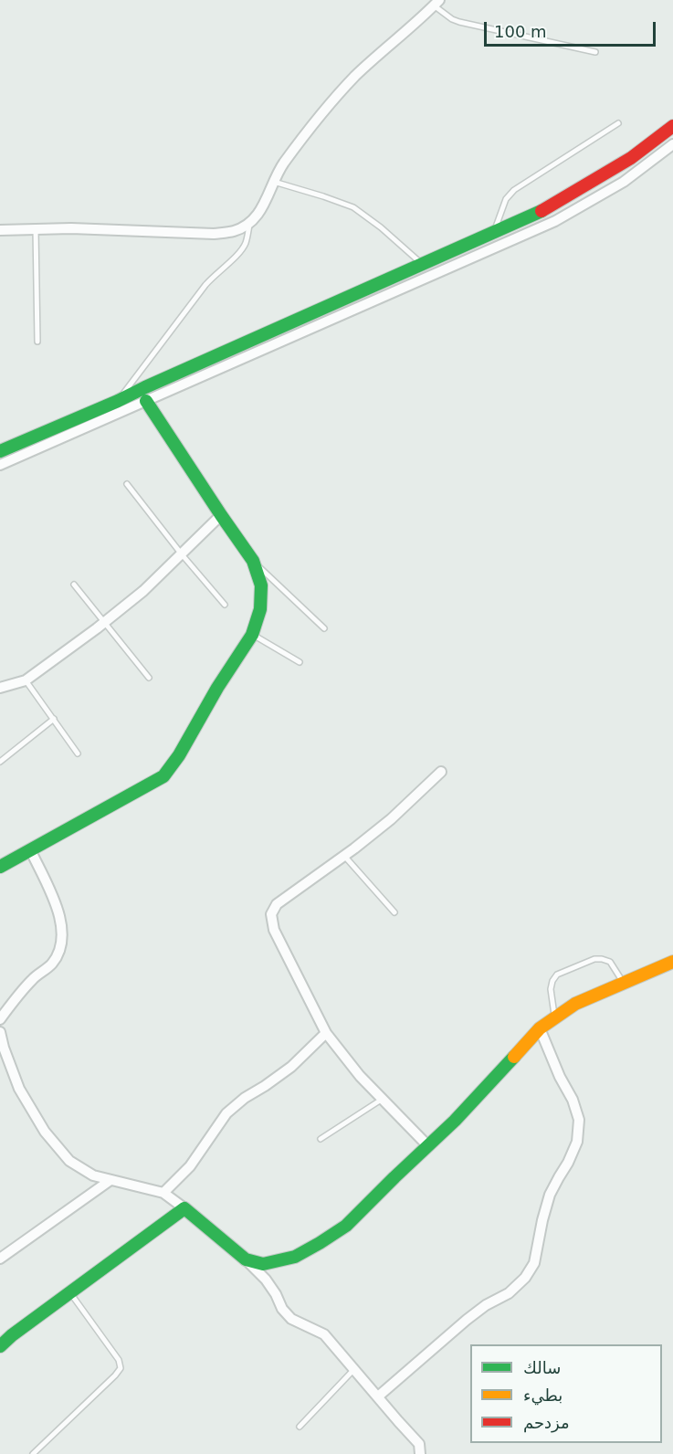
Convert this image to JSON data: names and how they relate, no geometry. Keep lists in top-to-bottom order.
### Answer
{
  "legend": ["سالك", "بطيء", "مزدحم"],
  "scale_bar": "100 m"
}
